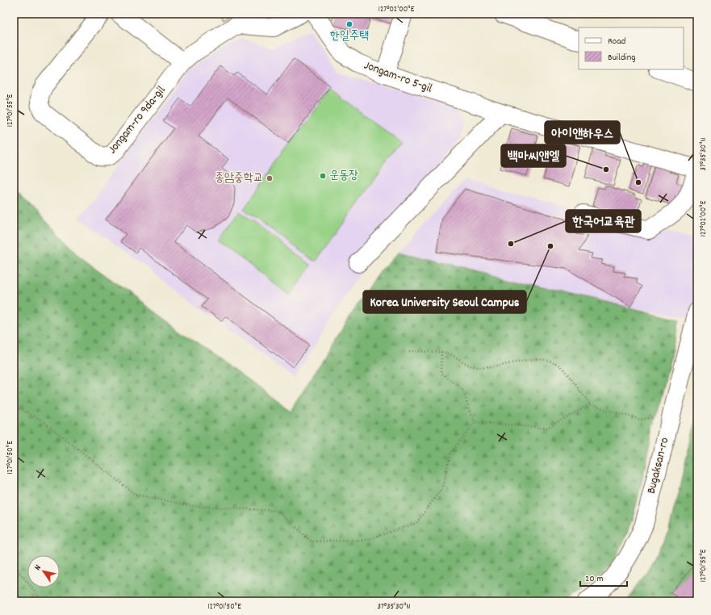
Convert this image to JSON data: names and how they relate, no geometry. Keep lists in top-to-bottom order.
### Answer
{
  "streets": {
    "street": ["Jongam-ro 5-gil", "Jongam-ro 9da-gil", "Bugaksan-ro"]
  },
  "places": [
    "한일주택",
    "백마씨앤엘",
    "운동장",
    "종암중학교",
    "아이앤하우스",
    "한국어교육관",
    "Korea University Seoul Campus"
  ],
  "legend": ["Road", "Building"],
  "scale_bar": "20 m",
  "north": "top left",
  "coordinates": [
    "127°02'00\"E",
    "127°01'55\"E",
    "37°35'30\"N",
    "127°01'50\"E"
  ]
}
